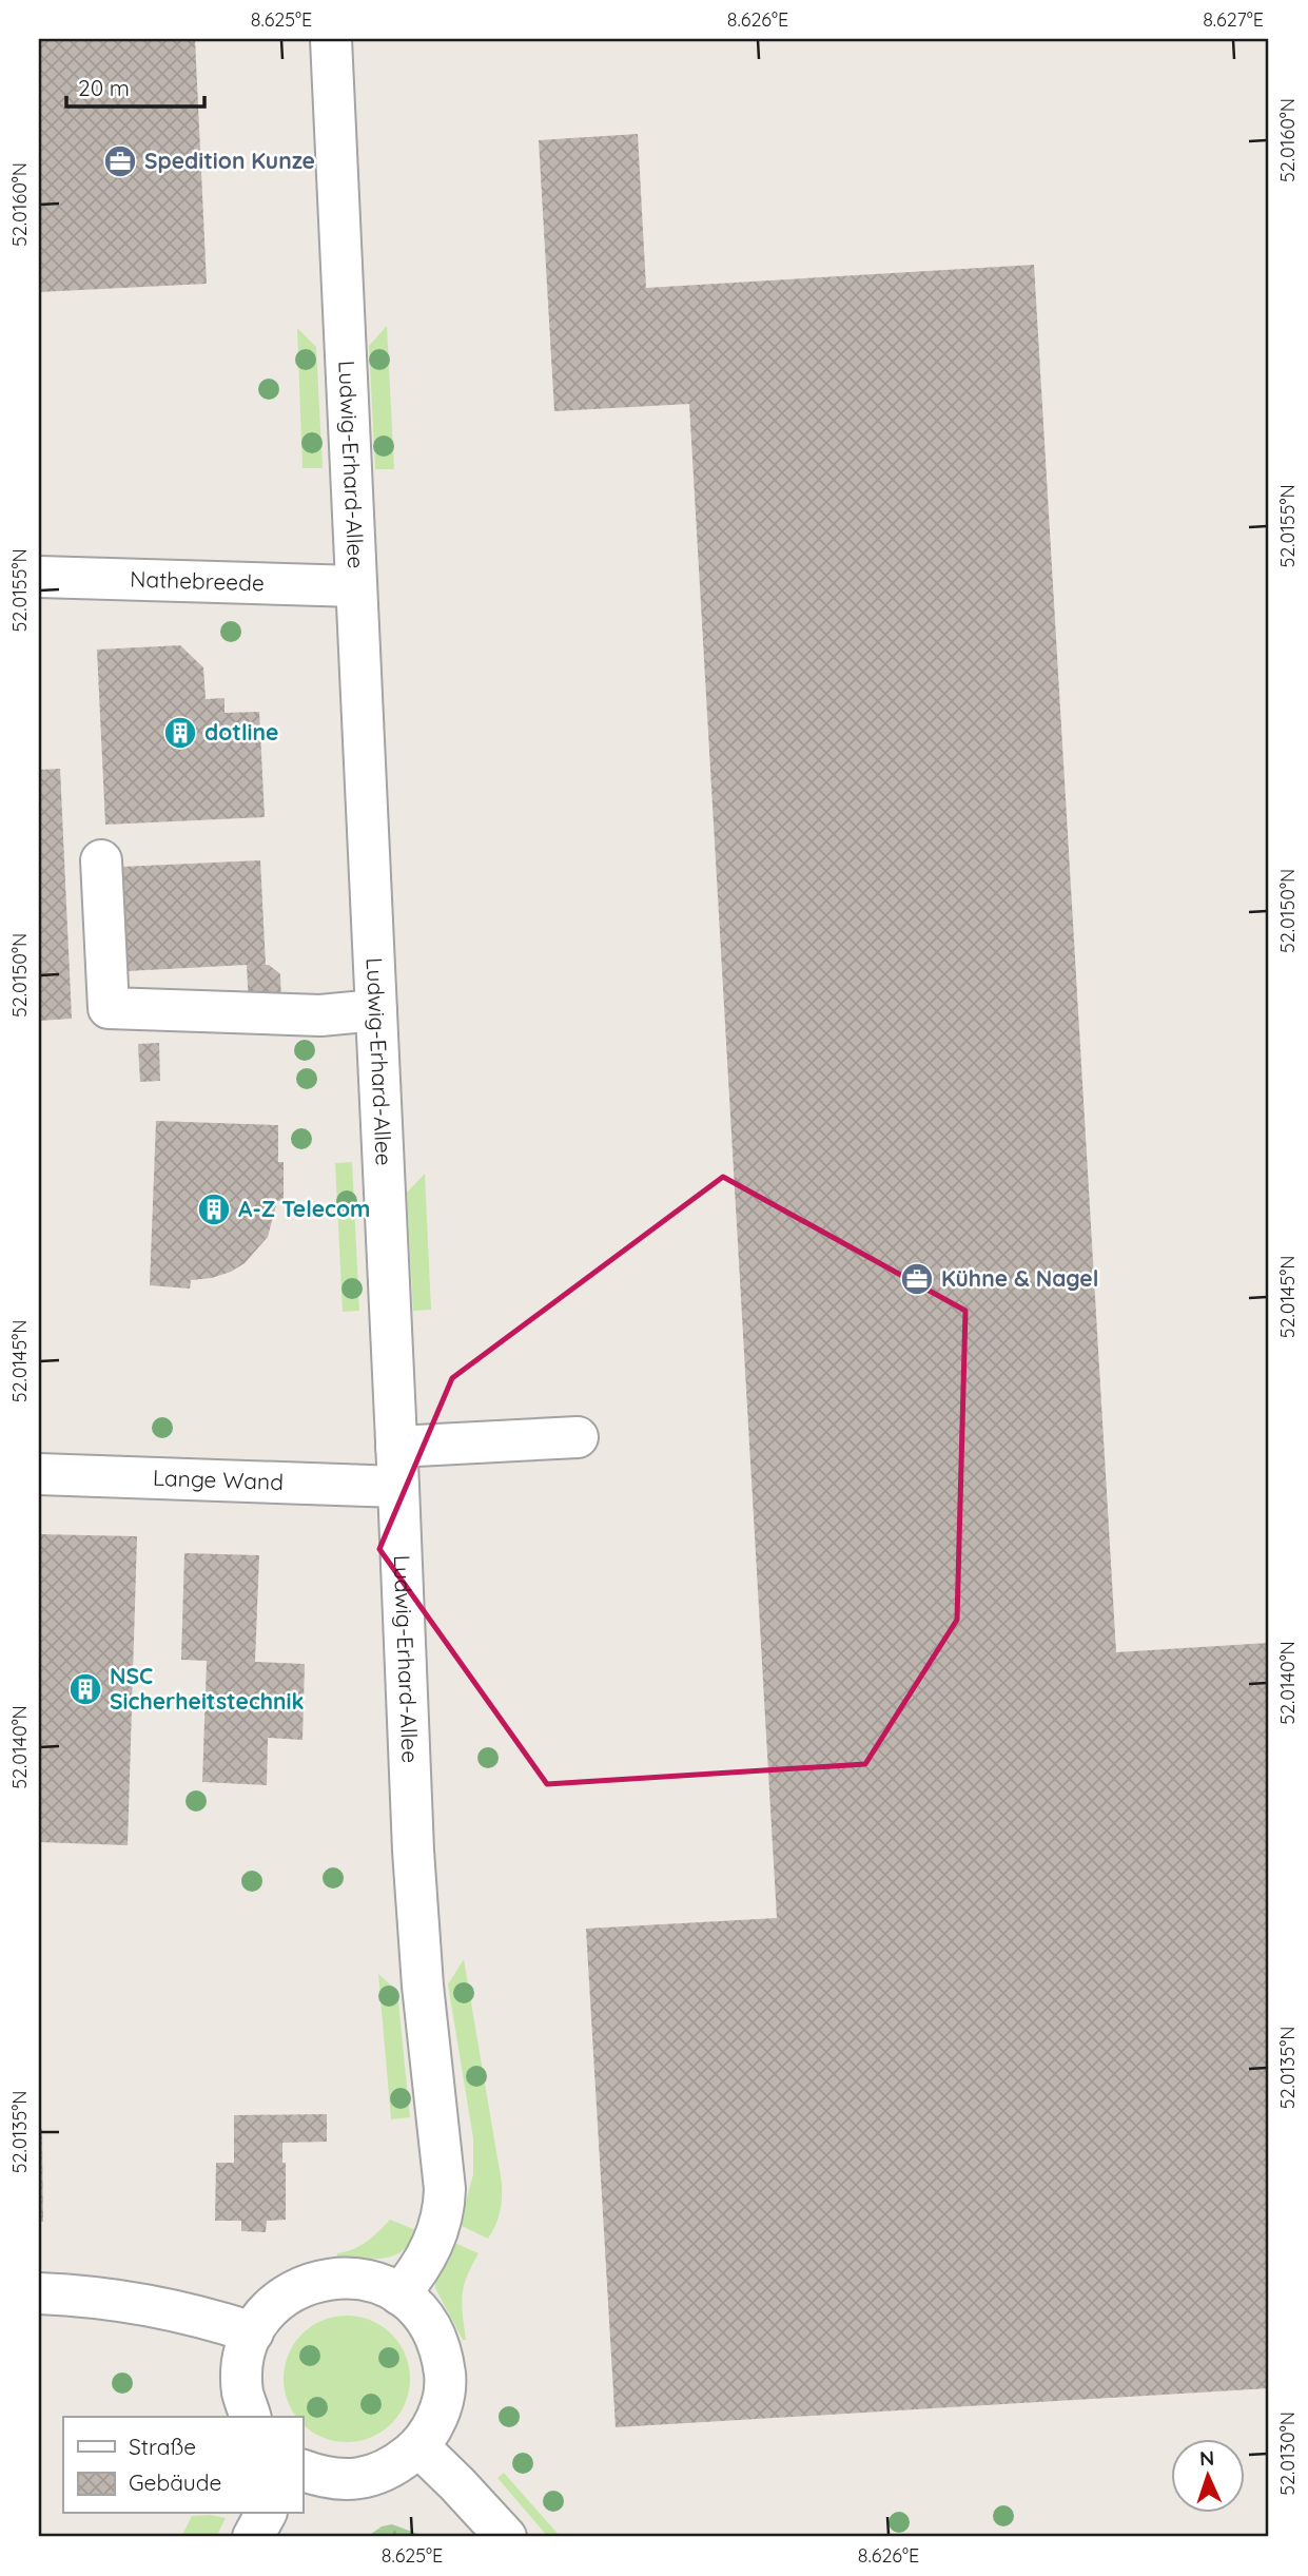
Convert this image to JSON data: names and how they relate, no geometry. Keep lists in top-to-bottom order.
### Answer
{
  "streets": {
    "street": ["Ludwig-Erhard-Allee", "Nathebreede", "Lange Wand"]
  },
  "crossings": [
    ["Ludwig-Erhard-Allee", "Nathebreede"],
    ["Ludwig-Erhard-Allee", "Lange Wand"]
  ],
  "places": {
    "office": ["Spedition Kunze", "Kühne & Nagel"],
    "building": ["dotline", "A-Z Telecom", "NSC Sicherheitstechnik"]
  },
  "legend": ["Straße", "Gebäude"],
  "scale_bar": "20 m",
  "north": "top",
  "coordinates": [
    "8.625°E",
    "8.626°E",
    "8.627°E",
    "52.0160°N",
    "52.0155°N",
    "52.0150°N",
    "52.0145°N",
    "52.0140°N",
    "52.0135°N",
    "52.0130°N"
  ]
}
